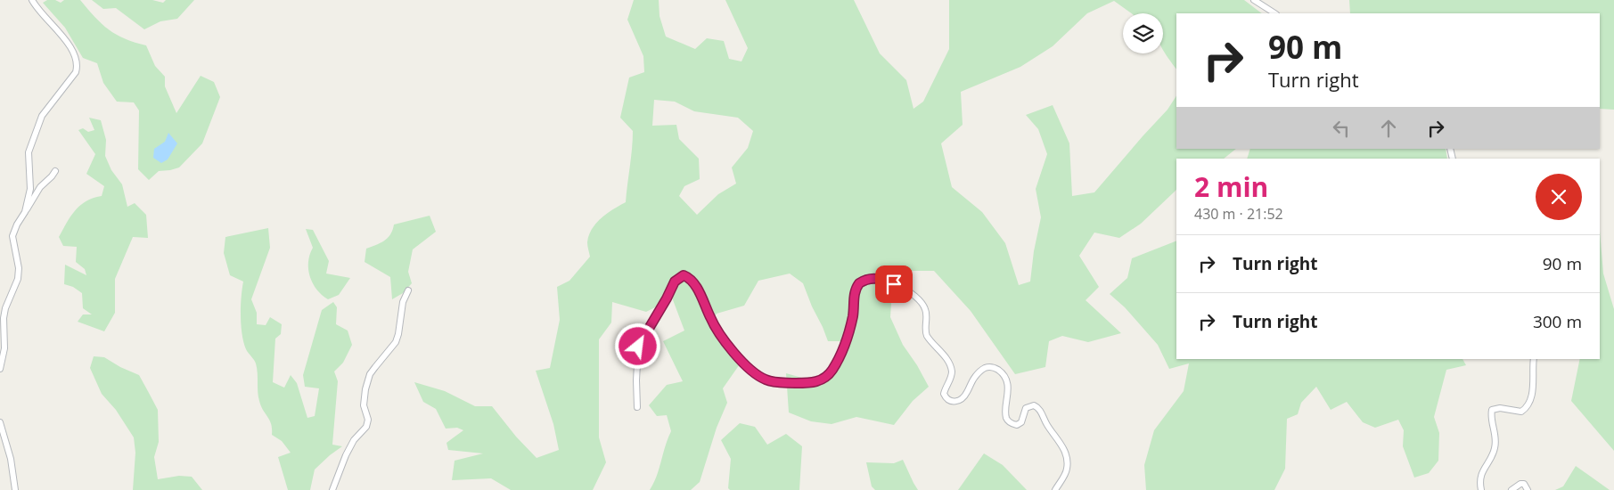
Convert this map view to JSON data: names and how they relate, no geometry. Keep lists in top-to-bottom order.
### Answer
{
  "page": {
    "turn": ["90 m", "Turn right"],
    "heading": ["2 min", "430 m · 21:52"],
    "list": [
      {
        "name": "Turn right",
        "value": "90 m"
      },
      {
        "name": "Turn right",
        "value": "300 m"
      }
    ]
  }
}
